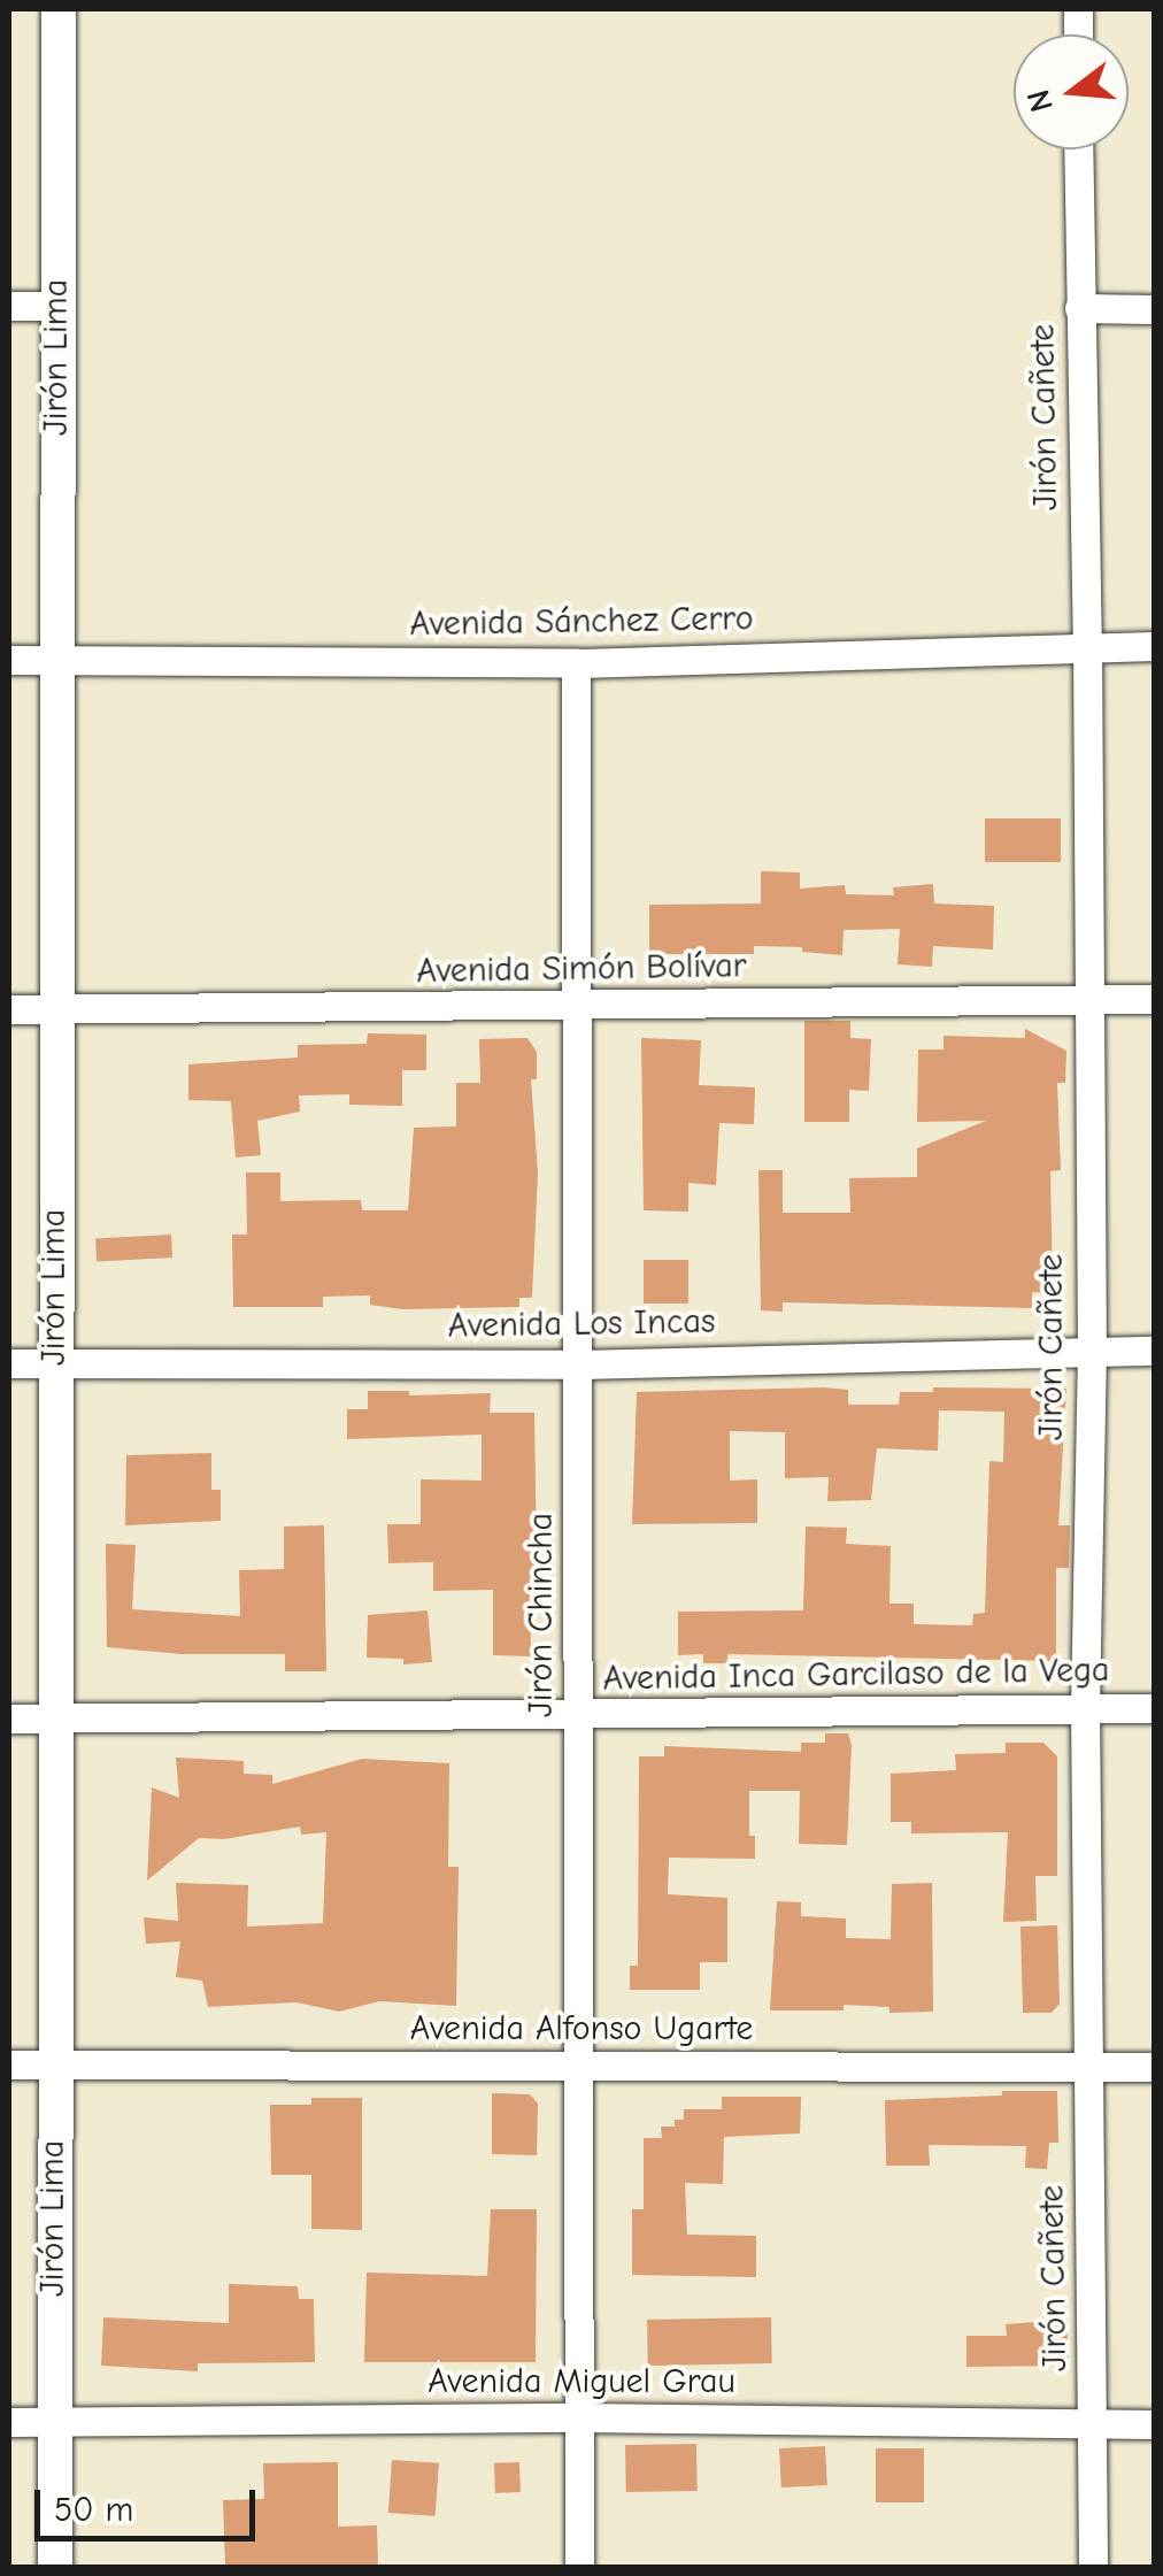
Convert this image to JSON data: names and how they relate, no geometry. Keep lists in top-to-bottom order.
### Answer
{
  "streets": {
    "street": [
      "Jirón Lima",
      "Jirón Cañete",
      "Avenida Sánchez Cerro",
      "Avenida Simón Bolívar",
      "Avenida Los Incas",
      "Jirón Chincha",
      "Avenida Inca Garcilaso de la Vega",
      "Avenida Alfonso Ugarte",
      "Avenida Miguel Grau"
    ]
  },
  "crossings": [
    ["Jirón Lima", "Avenida Sánchez Cerro"],
    ["Jirón Lima", "Avenida Simón Bolívar"],
    ["Jirón Lima", "Avenida Los Incas"],
    ["Jirón Lima", "Avenida Inca Garcilaso de la Vega"],
    ["Jirón Lima", "Avenida Alfonso Ugarte"],
    ["Jirón Lima", "Avenida Miguel Grau"],
    ["Jirón Cañete", "Avenida Sánchez Cerro"],
    ["Jirón Cañete", "Avenida Simón Bolívar"],
    ["Jirón Cañete", "Avenida Los Incas"],
    ["Jirón Cañete", "Avenida Inca Garcilaso de la Vega"],
    ["Jirón Cañete", "Avenida Alfonso Ugarte"],
    ["Jirón Cañete", "Avenida Miguel Grau"],
    ["Avenida Sánchez Cerro", "Jirón Chincha"],
    ["Avenida Simón Bolívar", "Jirón Chincha"],
    ["Avenida Los Incas", "Jirón Chincha"],
    ["Jirón Chincha", "Avenida Inca Garcilaso de la Vega"],
    ["Jirón Chincha", "Avenida Alfonso Ugarte"],
    ["Jirón Chincha", "Avenida Miguel Grau"]
  ],
  "scale_bar": "50 m",
  "north": "left"
}
